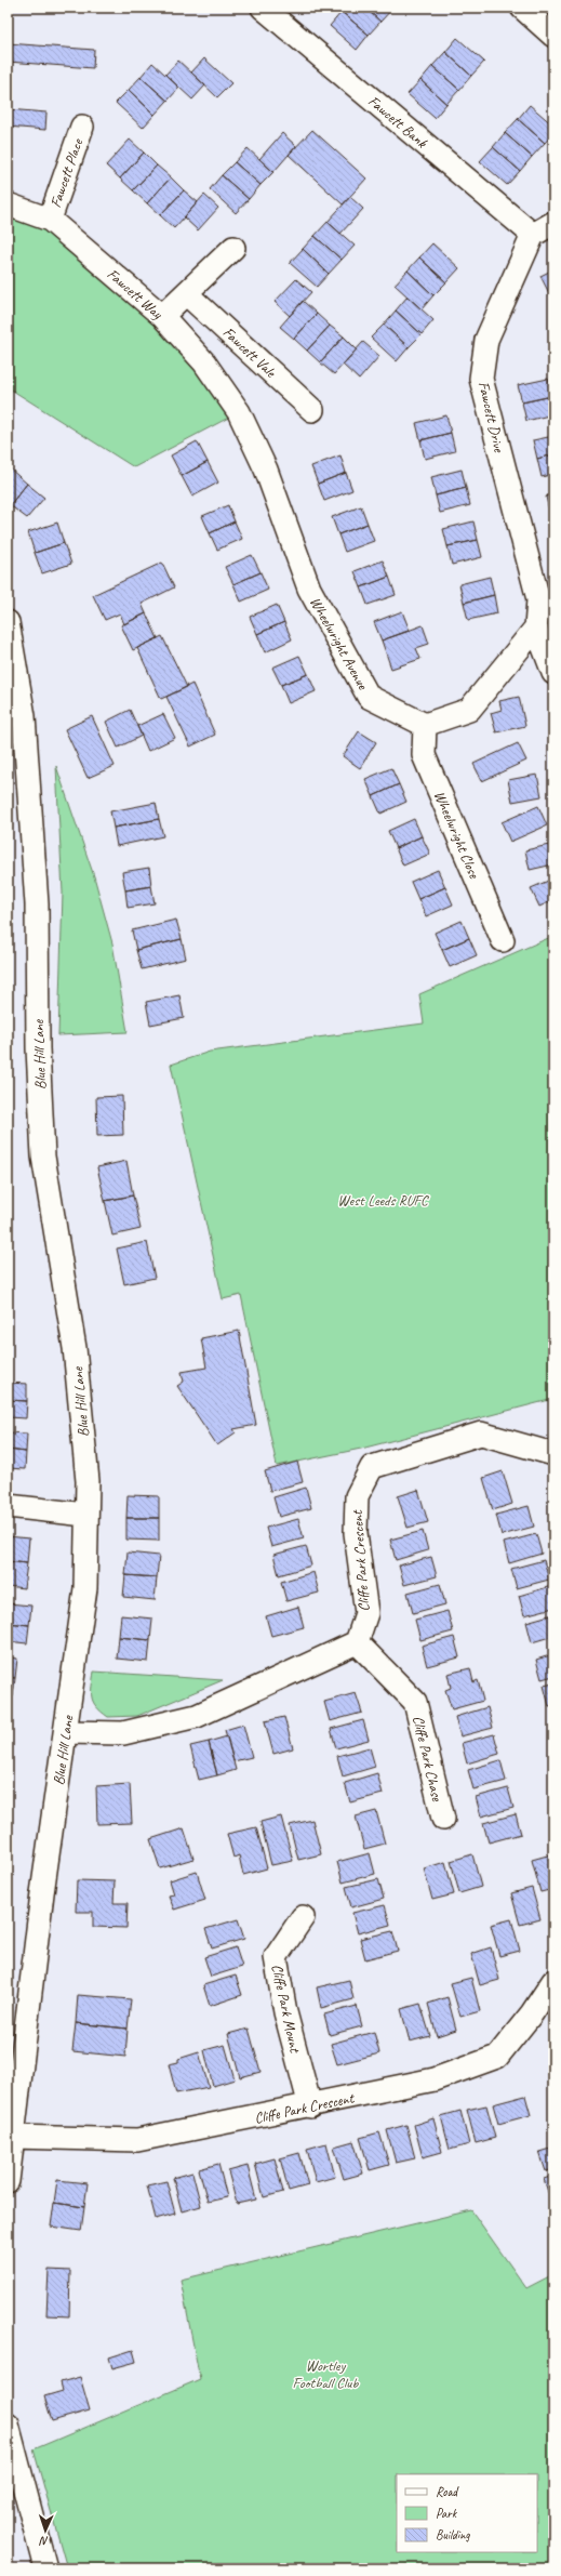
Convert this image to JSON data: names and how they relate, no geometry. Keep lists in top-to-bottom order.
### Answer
{
  "streets": {
    "street": [
      "Fawcett Bank",
      "Fawcett Place",
      "Fawcett Way",
      "Fawcett Vale",
      "Fawcett Drive",
      "Wheelwright Avenue",
      "Wheelwright Close",
      "Blue Hill Lane",
      "Cliffe Park Crescent",
      "Cliffe Park Chase",
      "Cliffe Park Mount"
    ]
  },
  "crossings": [
    ["Fawcett Bank", "Fawcett Drive"],
    ["Fawcett Place", "Fawcett Way"],
    ["Fawcett Way", "Wheelwright Avenue"],
    ["Wheelwright Avenue", "Wheelwright Close"],
    ["Blue Hill Lane", "Cliffe Park Crescent"],
    ["Cliffe Park Crescent", "Cliffe Park Chase"],
    ["Cliffe Park Crescent", "Cliffe Park Mount"]
  ],
  "parks": ["West Leeds RUFC", "Wortley Football Club"],
  "legend": ["Road", "Park", "Building"],
  "north": "bottom"
}
